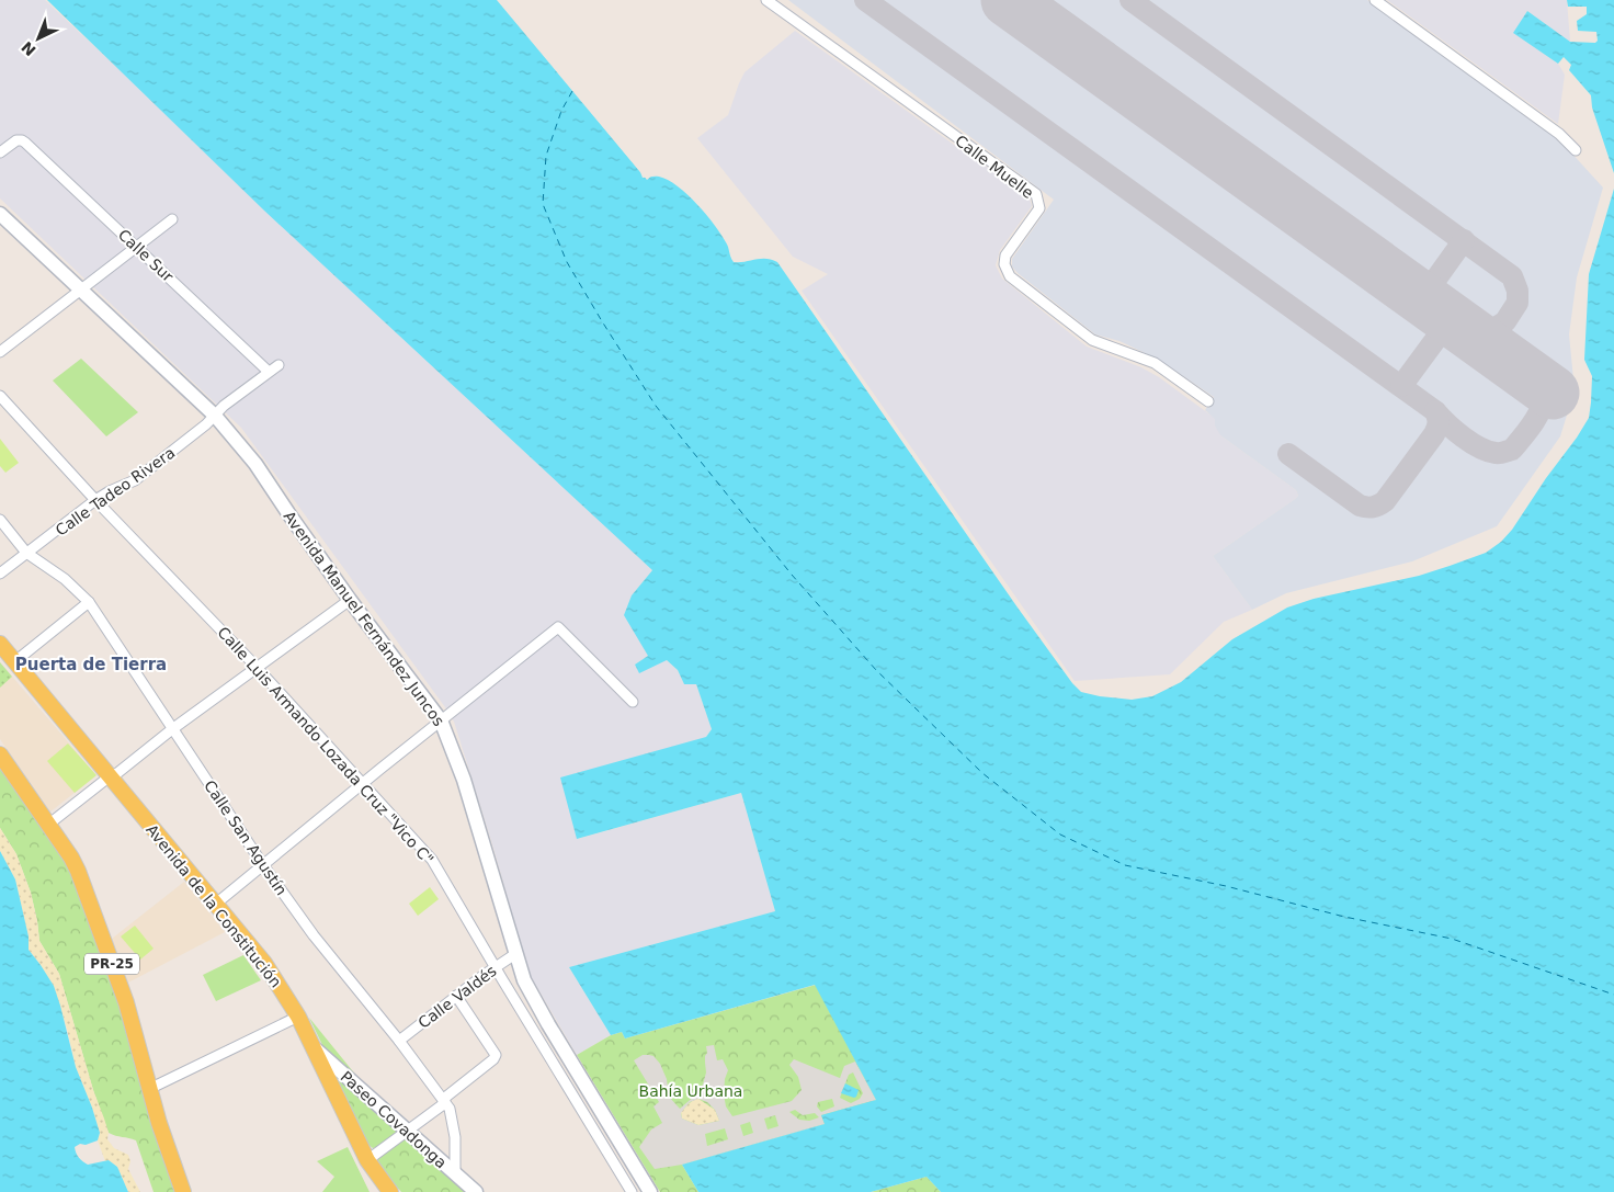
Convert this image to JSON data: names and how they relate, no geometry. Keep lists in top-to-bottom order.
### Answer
{
  "streets": {
    "main road": [
      "Avenida Manuel Fernández Juncos",
      "Avenida de la Constitución",
      "PR-25",
      "Paseo Covadonga"
    ],
    "street": [
      "Calle Muelle",
      "Calle Sur",
      "Calle Tadeo Rivera",
      "Calle Luis Armando Lozada Cruz \"Vico C\"",
      "Calle San Agustín",
      "Calle Valdés"
    ]
  },
  "crossings": [
    ["Calle Sur", "Calle Tadeo Rivera"],
    ["Calle Tadeo Rivera", "Avenida Manuel Fernández Juncos"],
    ["Calle Tadeo Rivera", "Calle Luis Armando Lozada Cruz \"Vico C\""],
    ["Calle Tadeo Rivera", "Calle San Agustín"],
    ["Avenida Manuel Fernández Juncos", "Calle Valdés"],
    ["Calle Luis Armando Lozada Cruz \"Vico C\"", "Calle Valdés"],
    ["Calle San Agustín", "Calle Valdés"],
    ["Calle San Agustín", "Paseo Covadonga"],
    ["Avenida de la Constitución", "Paseo Covadonga"]
  ],
  "districts": ["Puerta de Tierra"],
  "parks": ["Bahía Urbana"],
  "north": "bottom left"
}
